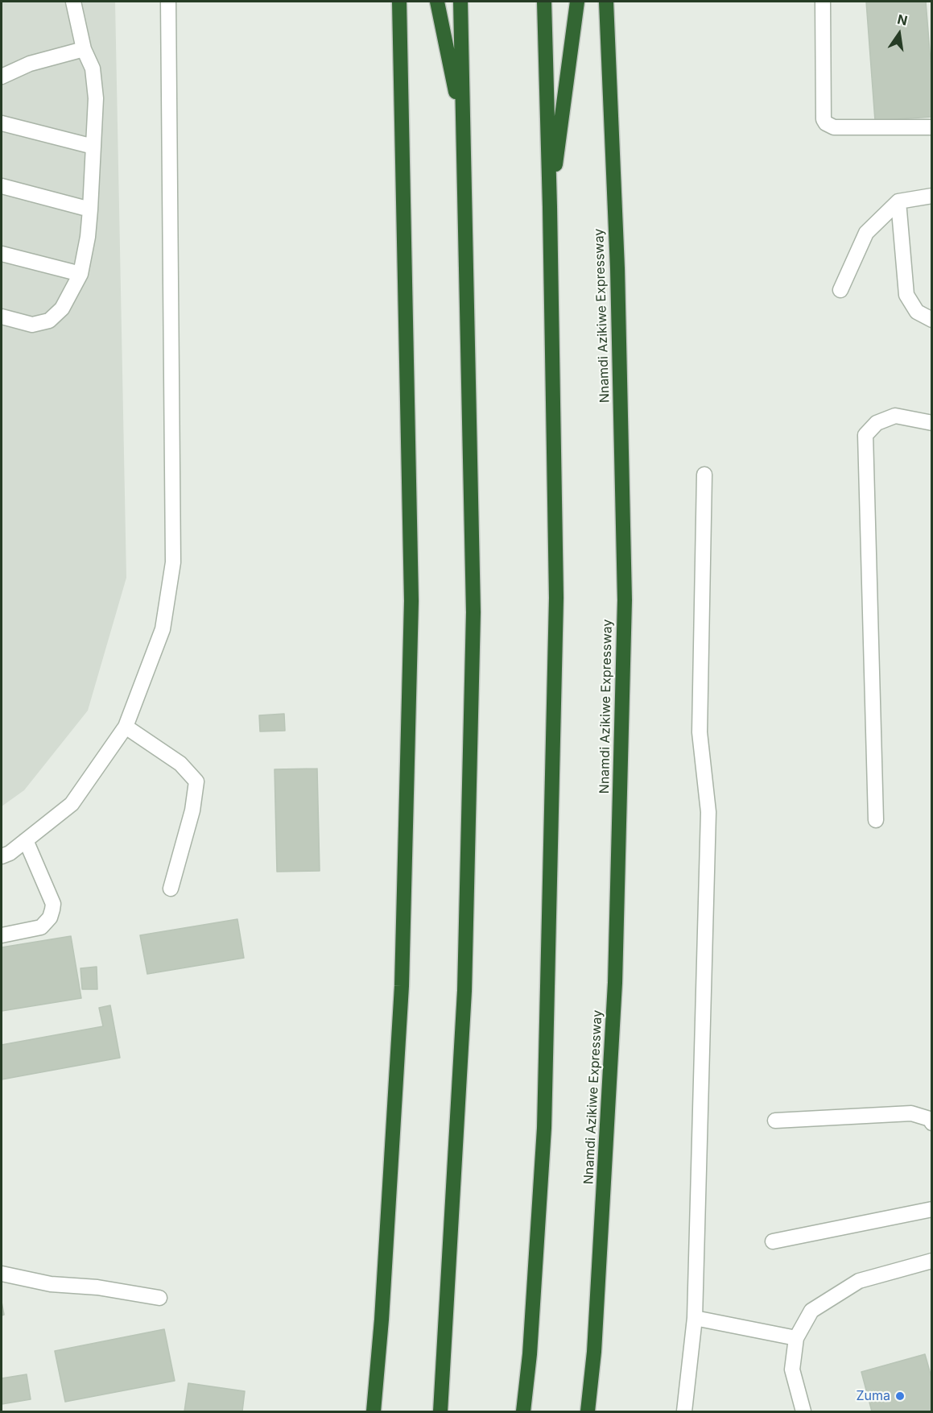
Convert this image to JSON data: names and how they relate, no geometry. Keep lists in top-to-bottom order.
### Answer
{
  "streets": {
    "highway": ["Nnamdi Azikiwe Expressway"]
  },
  "places": ["Zuma"],
  "north": "top"
}
